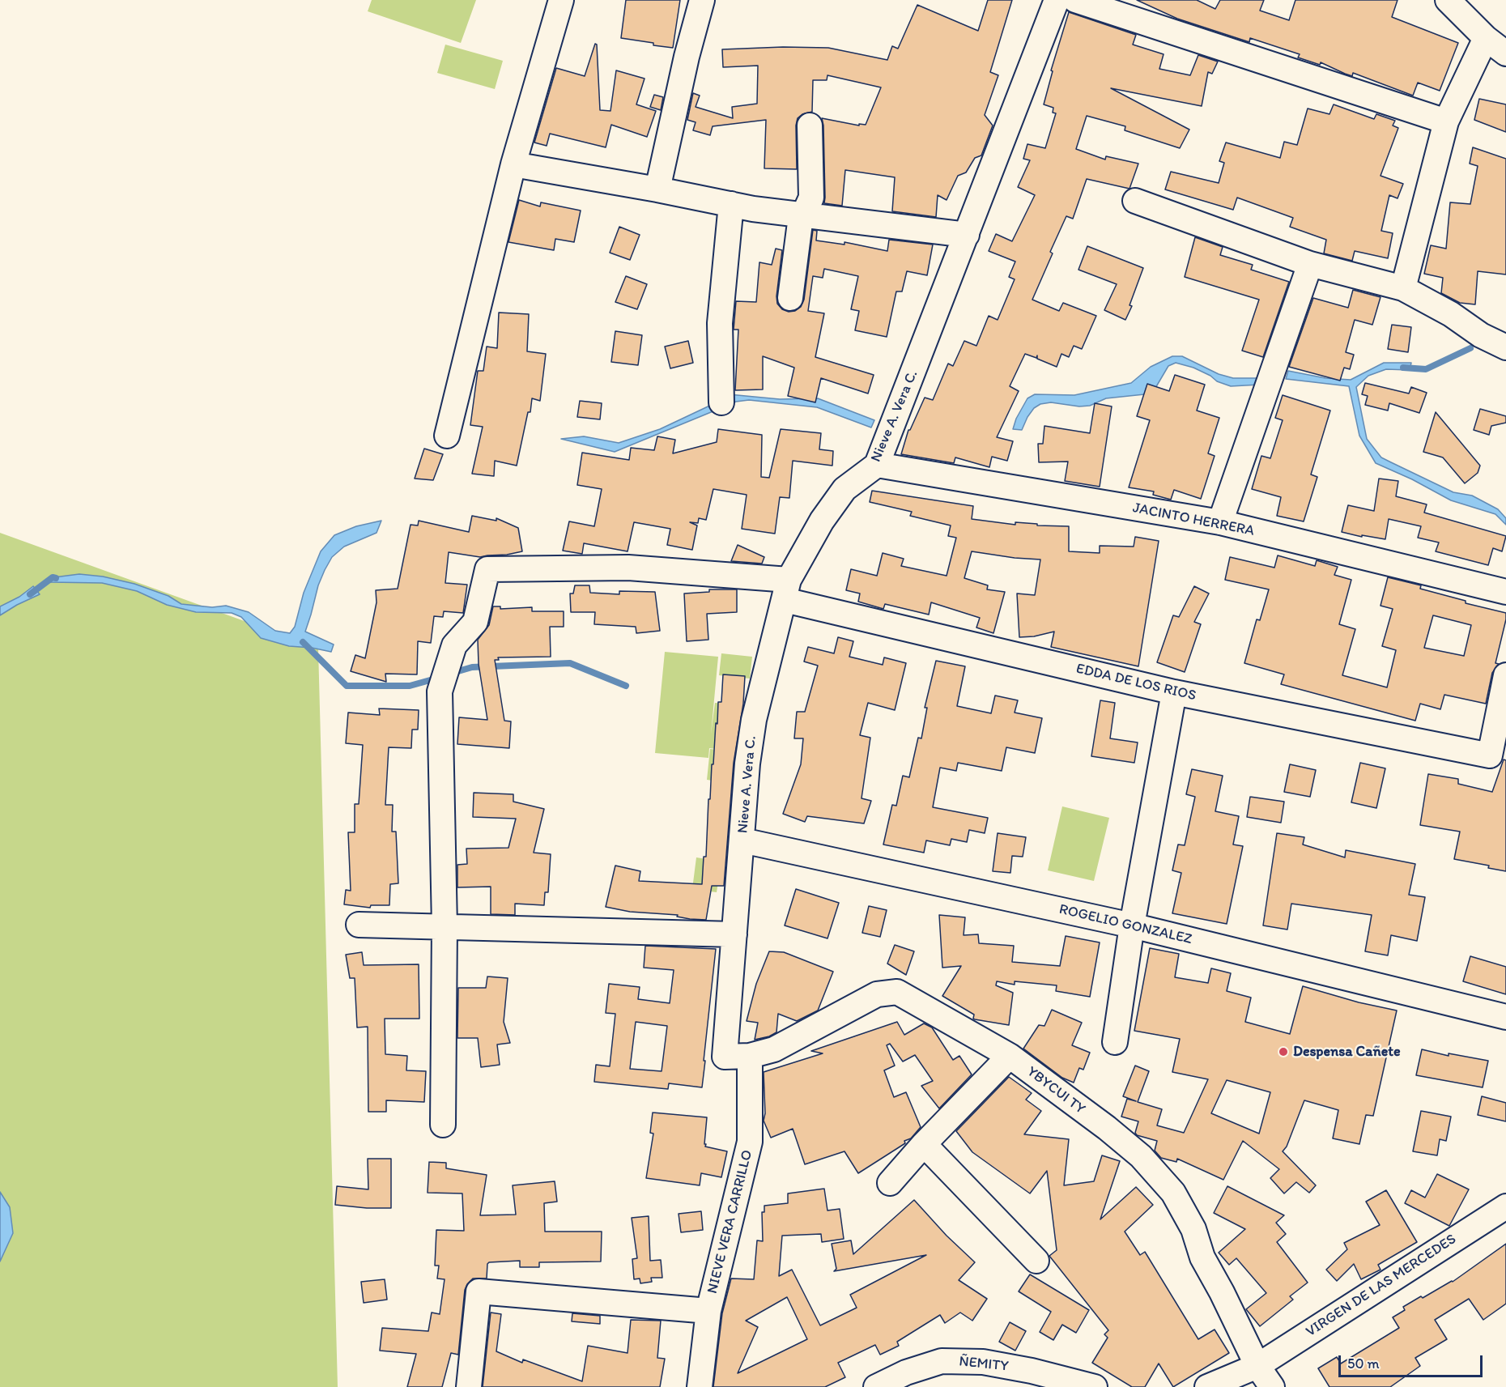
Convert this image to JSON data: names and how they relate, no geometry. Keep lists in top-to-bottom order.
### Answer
{
  "streets": {
    "street": [
      "Nieve A. Vera C.",
      "JACINTO HERRERA",
      "EDDA DE LOS RIOS",
      "ROGELIO GONZALEZ",
      "YBYCUI TY",
      "NIEVE VERA CARRILLO",
      "VIRGEN DE LAS MERCEDES",
      "ÑEMITY"
    ]
  },
  "crossings": [
    ["Nieve A. Vera C.", "JACINTO HERRERA"],
    ["Nieve A. Vera C.", "EDDA DE LOS RIOS"],
    ["Nieve A. Vera C.", "ROGELIO GONZALEZ"],
    ["Nieve A. Vera C.", "YBYCUI TY"],
    ["YBYCUI TY", "NIEVE VERA CARRILLO"],
    ["YBYCUI TY", "VIRGEN DE LAS MERCEDES"]
  ],
  "places": ["Despensa Cañete"],
  "scale_bar": "50 m"
}
